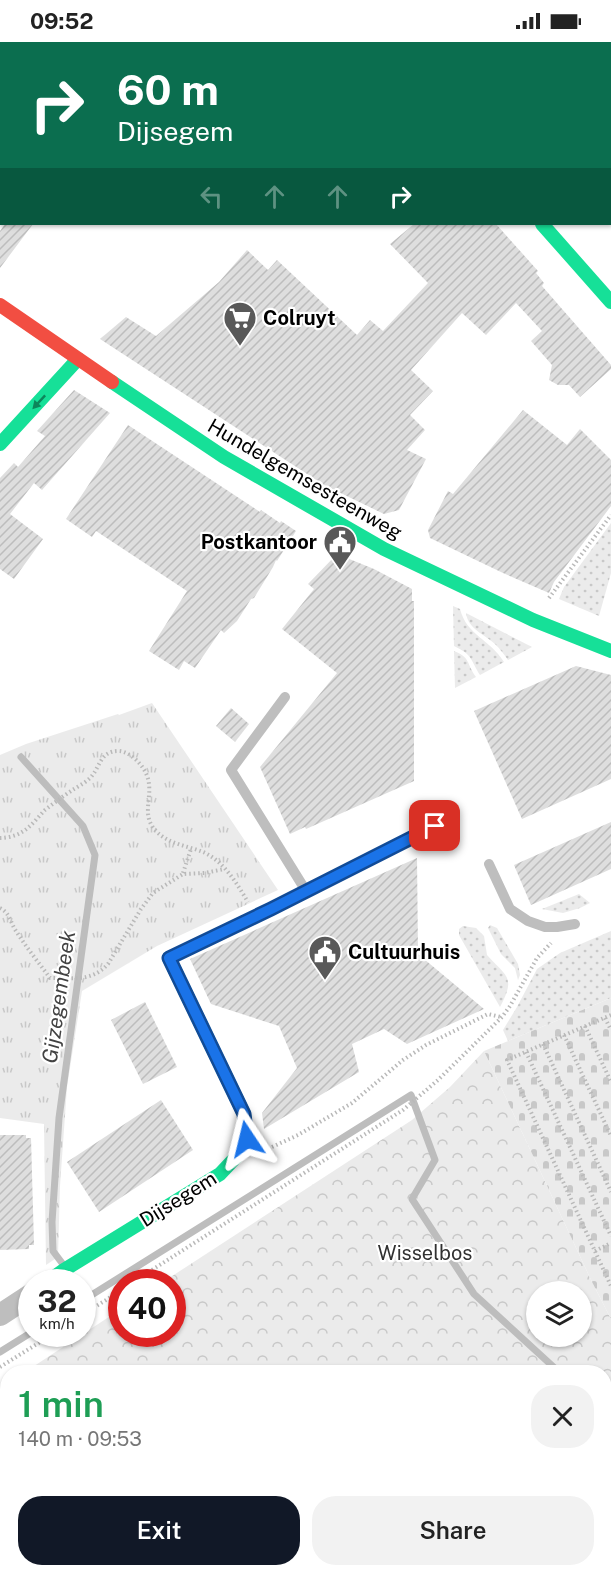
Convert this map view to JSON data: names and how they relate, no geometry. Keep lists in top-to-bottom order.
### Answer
{
  "streets": {
    "main road": ["Hundelgemsesteenweg", "Dijsegem"]
  },
  "water": ["Gijzegembeek"],
  "parks": ["Wisselbos"],
  "places": {
    "supermarket": ["Colruyt"],
    "public building": ["Postkantoor", "Cultuurhuis"]
  },
  "page": {
    "status": "09:52",
    "turn": ["60 m", "Dijsegem"],
    "speed": "32 km/h",
    "limit": "40",
    "heading": ["1 min", "140 m · 09:53"],
    "buttons": ["Exit", "Share"]
  }
}
